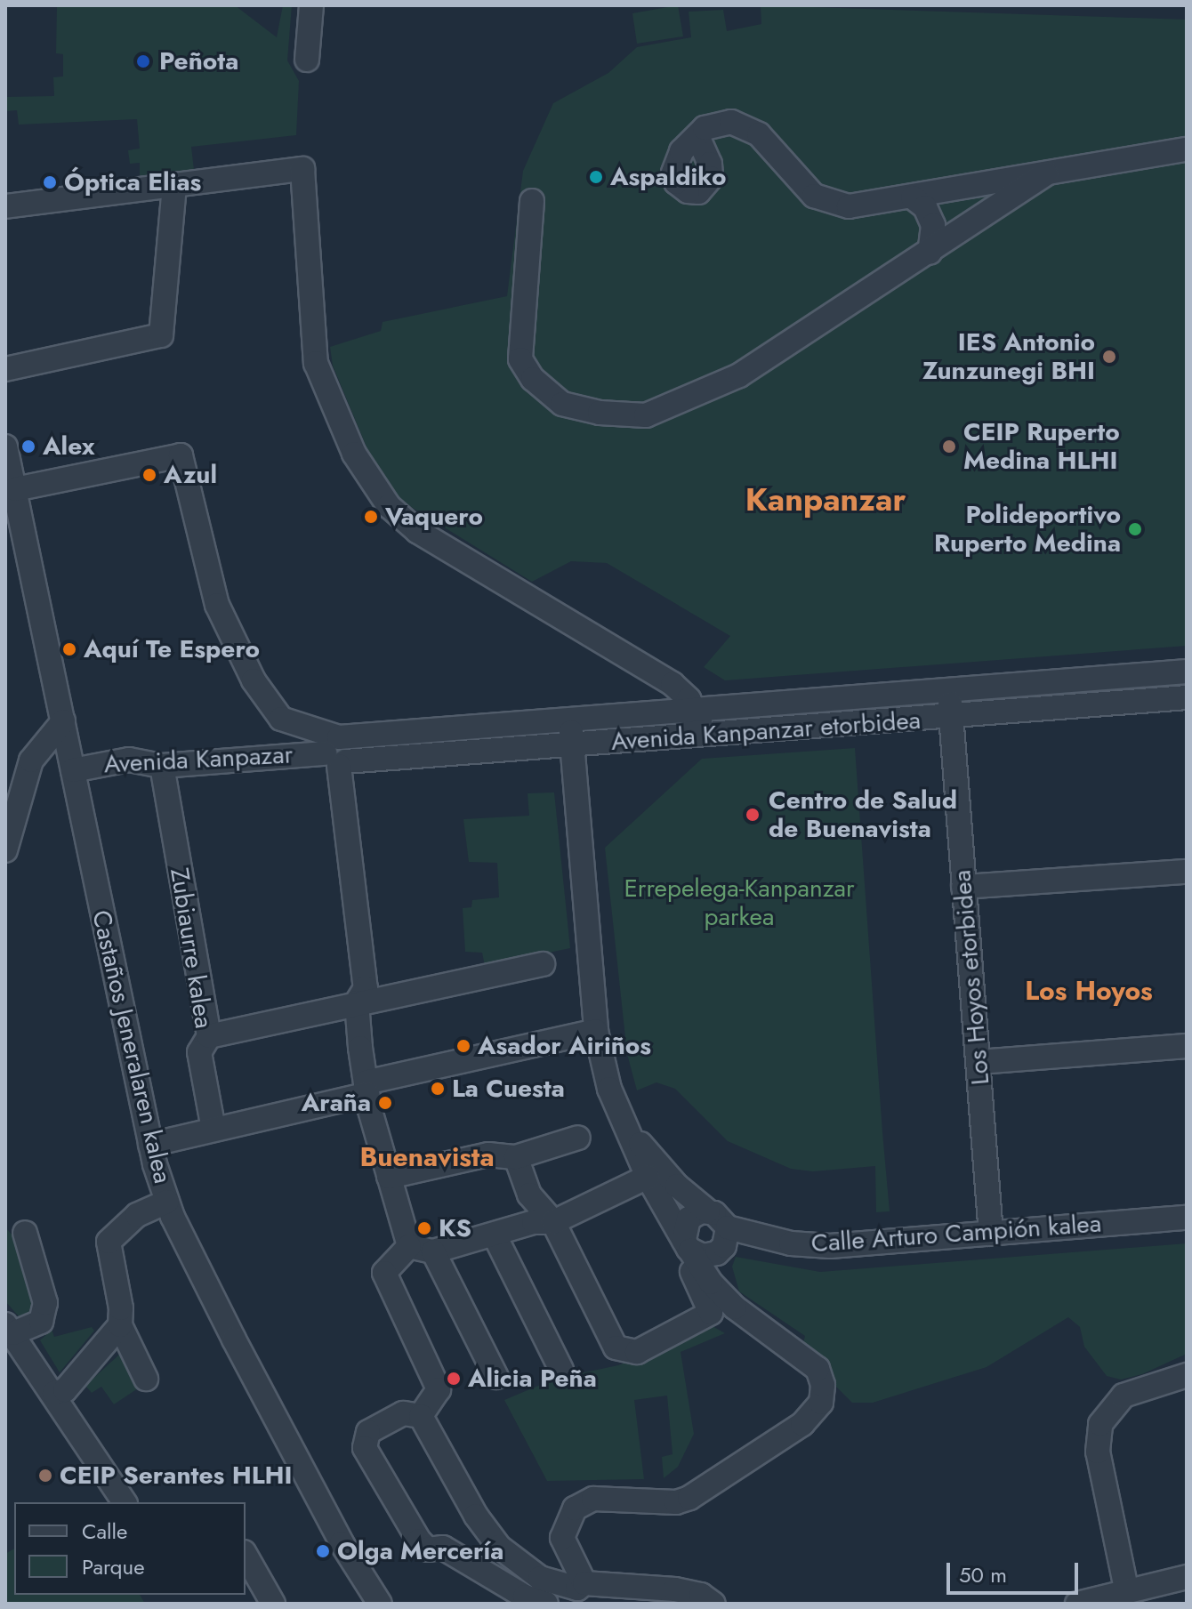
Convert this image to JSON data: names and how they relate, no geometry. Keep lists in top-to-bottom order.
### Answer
{
  "streets": {
    "street": [
      "Avenida Kanpanzar etorbidea",
      "Avenida Kanpazar",
      "Zubiaurre kalea",
      "Los Hoyos etorbidea",
      "Castaños Jeneralaren kalea",
      "Calle Arturo Campión kalea"
    ]
  },
  "crossings": [
    ["Avenida Kanpanzar etorbidea", "Avenida Kanpazar"],
    ["Avenida Kanpanzar etorbidea", "Los Hoyos etorbidea"],
    ["Avenida Kanpazar", "Zubiaurre kalea"],
    ["Avenida Kanpazar", "Castaños Jeneralaren kalea"],
    ["Los Hoyos etorbidea", "Calle Arturo Campión kalea"]
  ],
  "districts": ["Kanpanzar", "Los Hoyos", "Buenavista"],
  "parks": ["Errepelega-Kanpanzar parkea"],
  "places": [
    "Peñota",
    "Aspaldiko",
    "Óptica Elias",
    "IES Antonio Zunzunegi BHI",
    "Alex",
    "CEIP Ruperto Medina HLHI",
    "Azul",
    "Vaquero",
    "Polideportivo Ruperto Medina",
    "Aquí Te Espero",
    "Centro de Salud de Buenavista",
    "Asador Airiños",
    "La Cuesta",
    "Araña",
    "KS",
    "Alicia Peña",
    "CEIP Serantes HLHI",
    "Olga Mercería"
  ],
  "legend": ["Calle", "Parque"],
  "scale_bar": "50 m"
}
